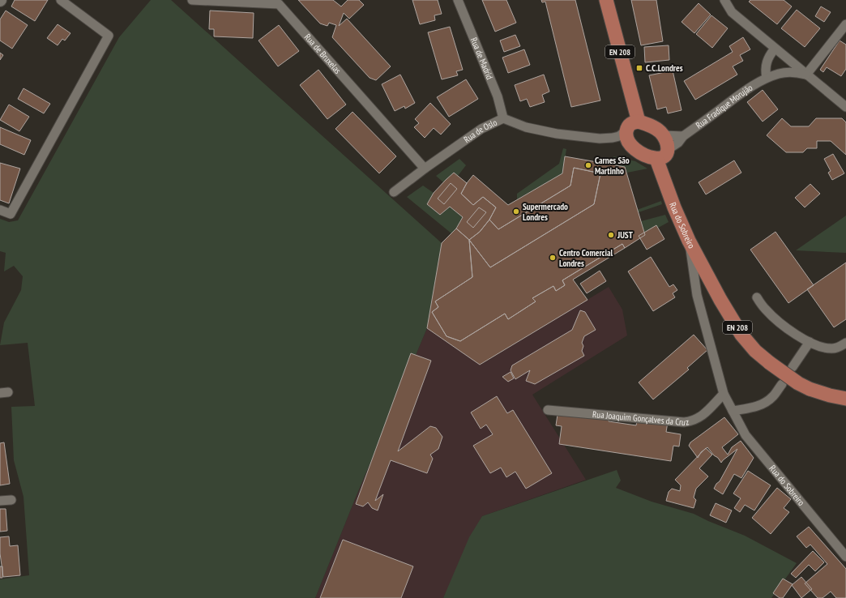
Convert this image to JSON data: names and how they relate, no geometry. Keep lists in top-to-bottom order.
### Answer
{
  "streets": {
    "main road": ["EN 208", "Rua do Sobreiro"],
    "street": [
      "Rua de Bruxelas",
      "Rua de Madrid",
      "Rua Fradique Morujão",
      "Rua de Oslo",
      "Rua Joaquim Gonçalves da Cruz"
    ]
  },
  "crossings": [
    ["EN 208", "Rua Fradique Morujão"],
    ["EN 208", "Rua de Oslo"],
    ["EN 208", "Rua do Sobreiro"],
    ["Rua de Bruxelas", "Rua de Oslo"],
    ["Rua de Madrid", "Rua de Oslo"],
    ["Rua Fradique Morujão", "Rua de Oslo"],
    ["Rua Fradique Morujão", "Rua do Sobreiro"],
    ["Rua de Oslo", "Rua do Sobreiro"],
    ["Rua do Sobreiro", "Rua Joaquim Gonçalves da Cruz"]
  ],
  "places": {
    "transit": ["C.C.Londres"],
    "other": [
      "Carnes São Martinho",
      "Supermercado Londres",
      "JUST",
      "Centro Comercial Londres"
    ]
  }
}
